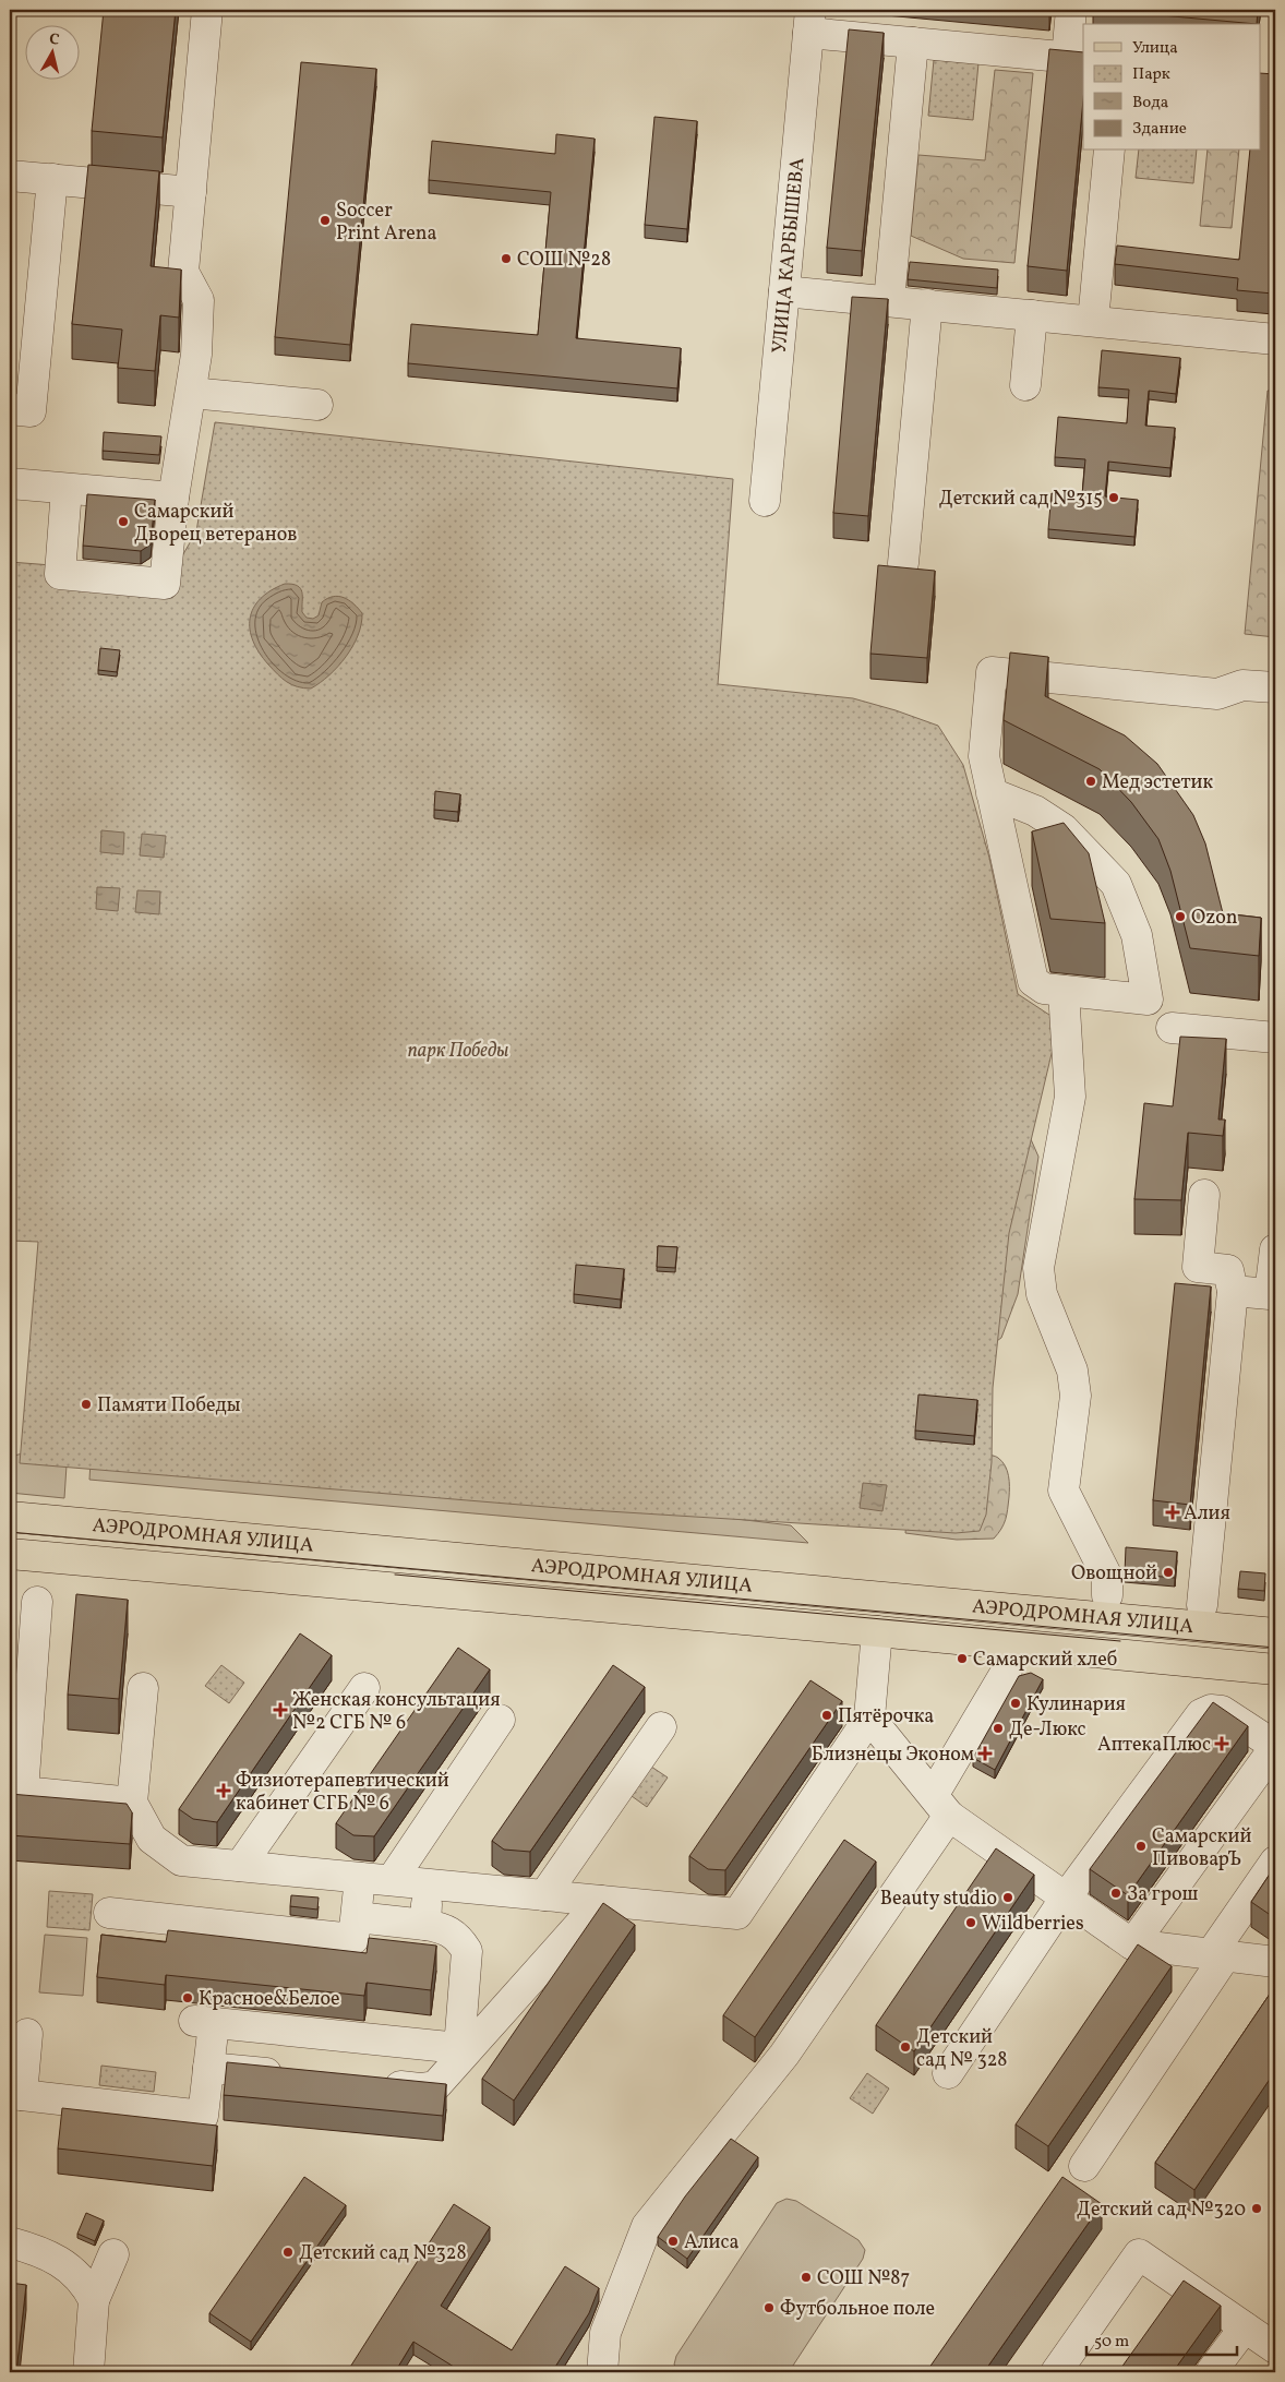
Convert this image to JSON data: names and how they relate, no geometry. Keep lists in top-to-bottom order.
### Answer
{
  "streets": {
    "main road": ["АЭРОДРОМНАЯ УЛИЦА"],
    "street": ["УЛИЦА КАРБЫШЕВА"]
  },
  "parks": ["парк Победы"],
  "places": {
    "other": [
      "Soccer Print Arena",
      "СОШ №28",
      "Детский сад №315",
      "Самарский Дворец ветеранов",
      "Мед эстетик",
      "Ozon",
      "Памяти Победы",
      "Овощной",
      "Самарский хлеб",
      "Кулинария",
      "Пятёрочка",
      "Де-Люкс",
      "Самарский ПивоварЪ",
      "За грош",
      "Beauty studio",
      "Wildberries",
      "Красное&Белое",
      "Детский сад № 328",
      "Детский сад №320",
      "Алиса",
      "Детский сад №328",
      "СОШ №87",
      "Футбольное поле"
    ],
    "health": [
      "Алия",
      "Женская консультация №2 СГБ № 6",
      "АптекаПлюс",
      "Близнецы Эконом",
      "Физиотерапевтический кабинет СГБ № 6"
    ]
  },
  "legend": [
    "Улица",
    "Парк",
    "Вода",
    "Здание"
  ],
  "scale_bar": "50 m",
  "north": "top"
}
